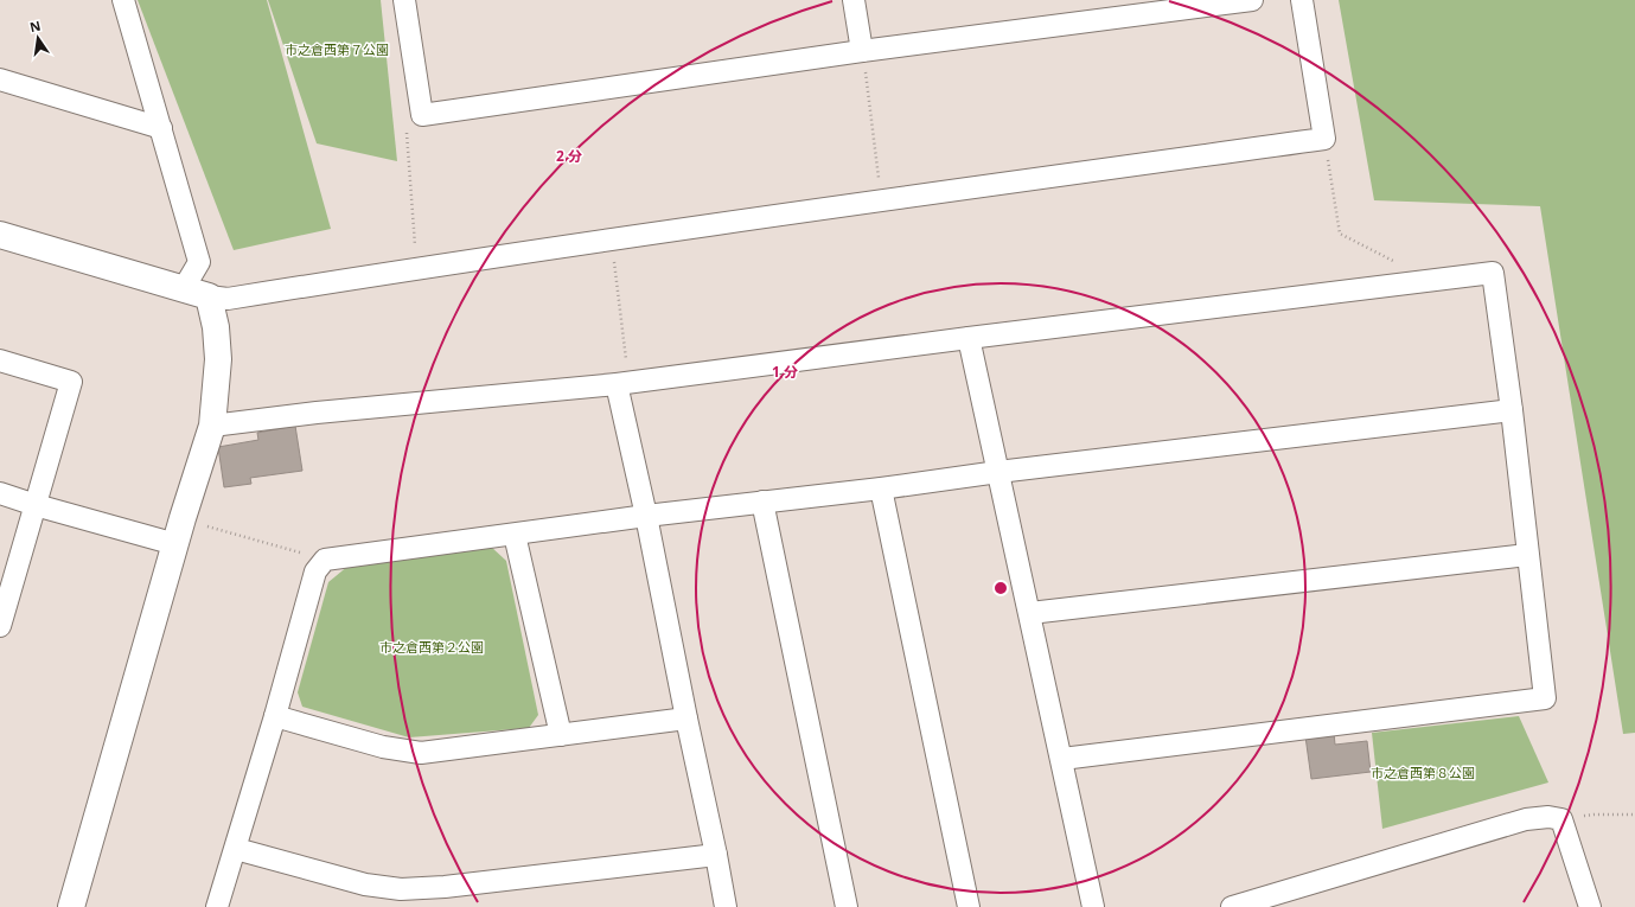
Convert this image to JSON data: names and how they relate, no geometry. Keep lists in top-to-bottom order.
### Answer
{
  "parks": ["市之倉西第７公園", "市之倉西第２公園", "市之倉西第８公園"],
  "north": "top",
  "rings": ["2 分", "1 分"]
}
